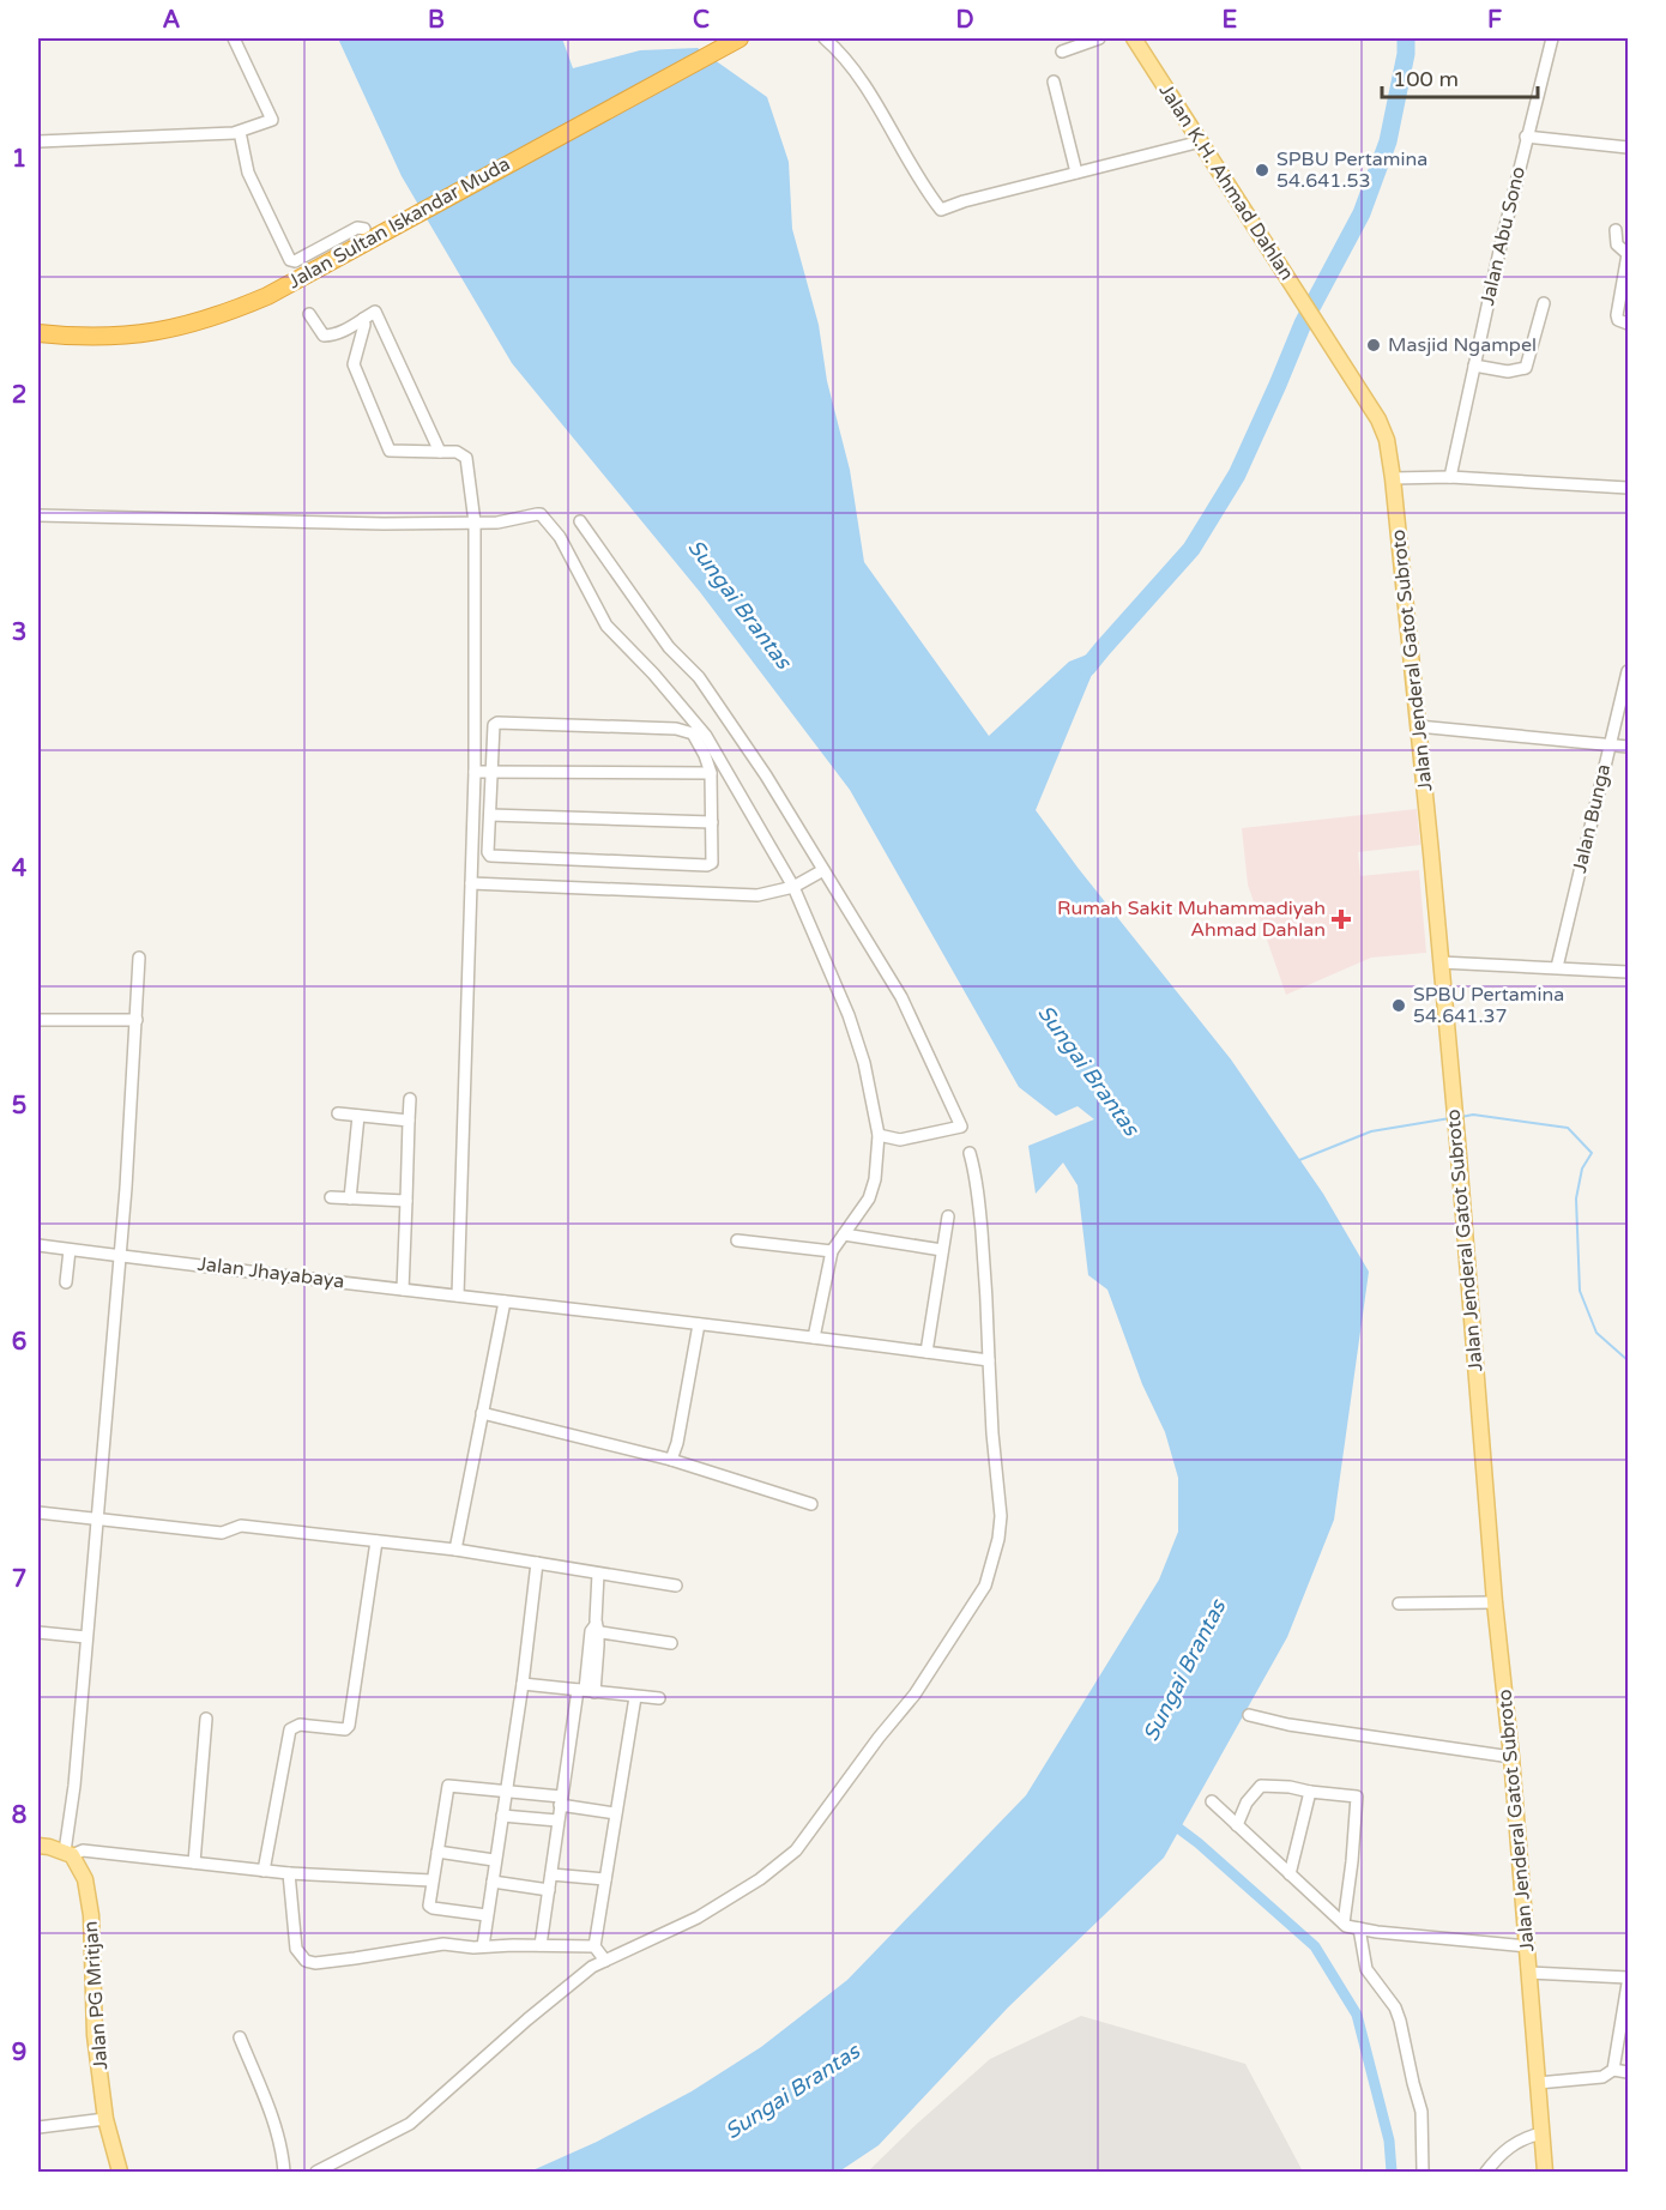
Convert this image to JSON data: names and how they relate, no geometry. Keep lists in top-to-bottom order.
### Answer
{
  "streets": {
    "highway": ["Jalan Sultan Iskandar Muda"],
    "main road": ["Jalan K.H. Ahmad Dahlan", "Jalan Jenderal Gatot Subroto", "Jalan PG Mritjan"],
    "street": ["Jalan Abu Sono", "Jalan Bunga", "Jalan Jhayabaya"]
  },
  "crossings": [
    ["Jalan K.H. Ahmad Dahlan", "Jalan Jenderal Gatot Subroto"]
  ],
  "water": ["Sungai Brantas"],
  "places": {
    "other": ["SPBU Pertamina 54.641.53", "Masjid Ngampel", "SPBU Pertamina 54.641.37"],
    "health": ["Rumah Sakit Muhammadiyah Ahmad Dahlan"]
  },
  "scale_bar": "100 m",
  "grid": {
    "columns": [
      "A",
      "B",
      "C",
      "D",
      "E",
      "F"
    ],
    "rows": [
      "1",
      "2",
      "3",
      "4",
      "5",
      "6",
      "7",
      "8",
      "9"
    ]
  }
}
